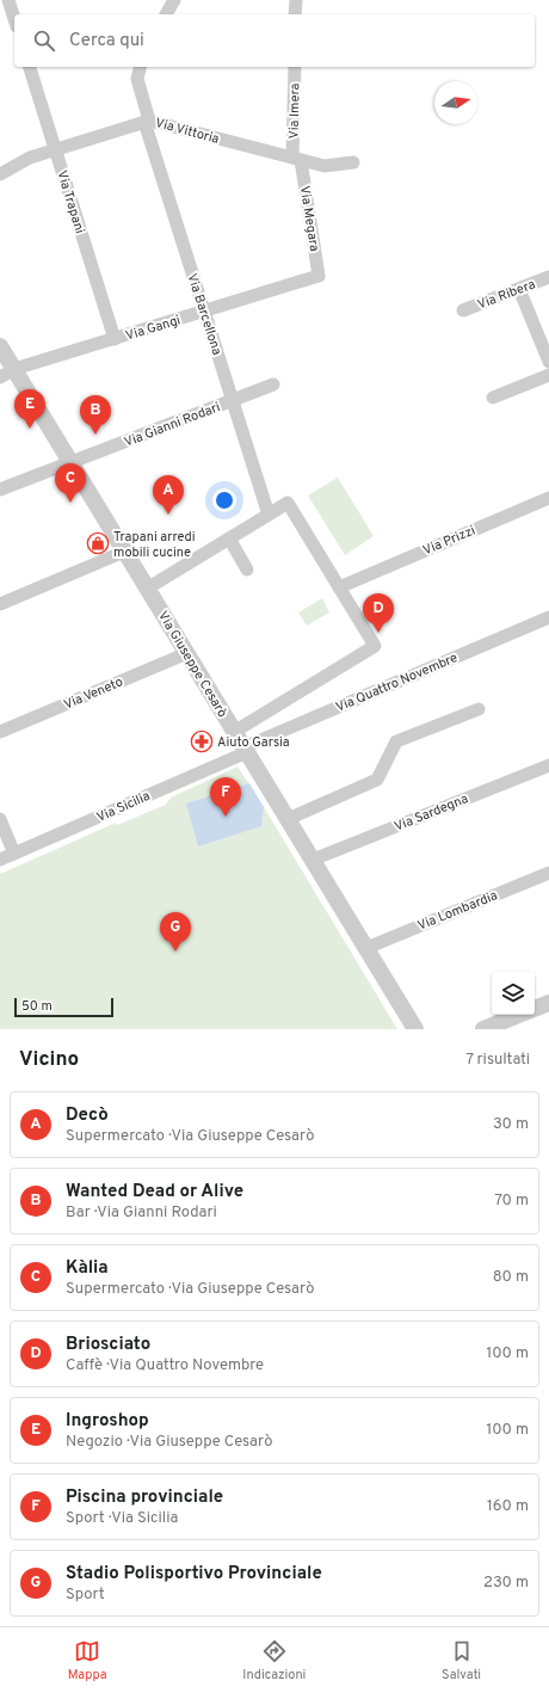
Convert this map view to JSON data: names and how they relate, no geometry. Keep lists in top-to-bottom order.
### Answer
{
  "streets": {
    "street": [
      "Via Imera",
      "Via Vittoria",
      "Via Trapani",
      "Via Megara",
      "Via Ribera",
      "Via Barcellona",
      "Via Gangi",
      "Via Gianni Rodari",
      "Via Prizzi",
      "Via Giuseppe Cesarò",
      "Via Quattro Novembre",
      "Via Veneto",
      "Via Sicilia",
      "Via Sardegna",
      "Via Lombardia"
    ]
  },
  "crossings": [
    ["Via Imera", "Via Vittoria"],
    ["Via Imera", "Via Megara"],
    ["Via Vittoria", "Via Trapani"],
    ["Via Vittoria", "Via Megara"],
    ["Via Vittoria", "Via Barcellona"],
    ["Via Trapani", "Via Gangi"],
    ["Via Megara", "Via Gangi"],
    ["Via Barcellona", "Via Gangi"],
    ["Via Barcellona", "Via Gianni Rodari"],
    ["Via Gangi", "Via Giuseppe Cesarò"],
    ["Via Gianni Rodari", "Via Giuseppe Cesarò"],
    ["Via Giuseppe Cesarò", "Via Quattro Novembre"],
    ["Via Giuseppe Cesarò", "Via Veneto"],
    ["Via Giuseppe Cesarò", "Via Sicilia"],
    ["Via Giuseppe Cesarò", "Via Sardegna"],
    ["Via Giuseppe Cesarò", "Via Lombardia"],
    ["Via Quattro Novembre", "Via Sicilia"]
  ],
  "places": {
    "shop": ["Trapani arredi mobili cucine"],
    "pharmacy": ["Aiuto Garsia"]
  },
  "scale_bar": "50 m",
  "north": "right",
  "page": {
    "search": "Cerca qui",
    "pins": [
      "E",
      "B",
      "C",
      "A",
      "D",
      "F",
      "G"
    ],
    "scale": "50 m",
    "heading": ["Vicino", "7 risultati"],
    "list": [
      {
        "mark": "A",
        "name": "Decò",
        "note": "Supermercato · Via Giuseppe Cesarò",
        "value": "30 m"
      },
      {
        "mark": "B",
        "name": "Wanted Dead or Alive",
        "note": "Bar · Via Gianni Rodari",
        "value": "70 m"
      },
      {
        "mark": "C",
        "name": "Kàlia",
        "note": "Supermercato · Via Giuseppe Cesarò",
        "value": "80 m"
      },
      {
        "mark": "D",
        "name": "Briosciato",
        "note": "Caffè · Via Quattro Novembre",
        "value": "100 m"
      },
      {
        "mark": "E",
        "name": "Ingroshop",
        "note": "Negozio · Via Giuseppe Cesarò",
        "value": "100 m"
      },
      {
        "mark": "F",
        "name": "Piscina provinciale",
        "note": "Sport · Via Sicilia",
        "value": "160 m"
      },
      {
        "mark": "G",
        "name": "Stadio Polisportivo Provinciale",
        "note": "Sport",
        "value": "230 m"
      }
    ],
    "nav": ["Mappa", "Indicazioni", "Salvati"]
  }
}
